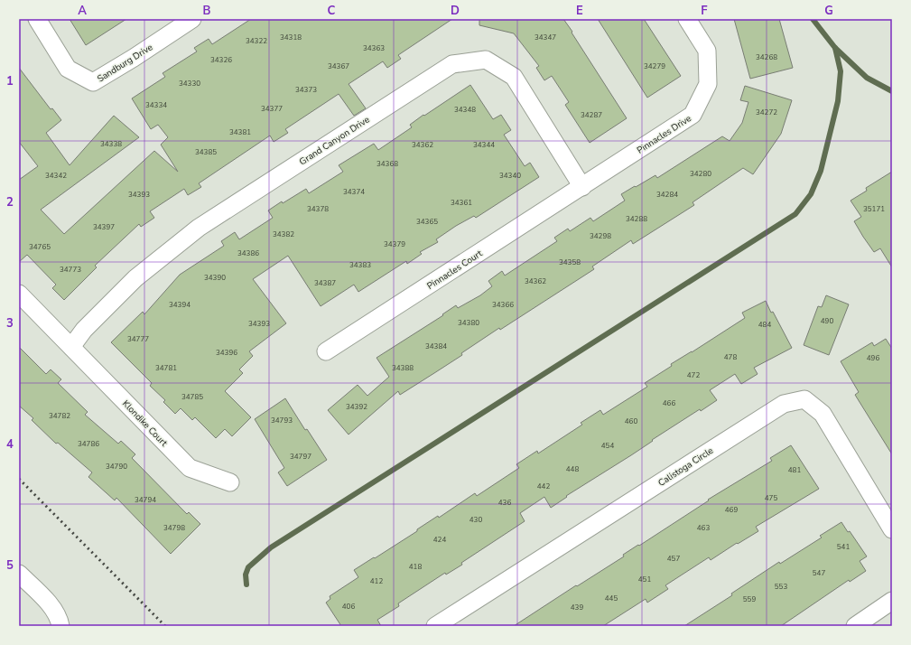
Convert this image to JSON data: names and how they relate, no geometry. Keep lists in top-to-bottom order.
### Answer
{
  "streets": {
    "street": [
      "Sandburg Drive",
      "Pinnacles Drive",
      "Grand Canyon Drive",
      "Pinnacles Court",
      "Klondike Court",
      "Calistoga Circle"
    ]
  },
  "crossings": [
    ["Pinnacles Drive", "Grand Canyon Drive"],
    ["Pinnacles Drive", "Pinnacles Court"],
    ["Grand Canyon Drive", "Pinnacles Court"],
    ["Grand Canyon Drive", "Klondike Court"]
  ],
  "house_numbers": [
    "34318",
    "34347",
    "34322",
    "34363",
    "34268",
    "34326",
    "34367",
    "34279",
    "34330",
    "34373",
    "34334",
    "34377",
    "34348",
    "34272",
    "34287",
    "34381",
    "34338",
    "34362",
    "34344",
    "34385",
    "34368",
    "34280",
    "34342",
    "34340",
    "34374",
    "34393",
    "34284",
    "34361",
    "34378",
    "35171",
    "34288",
    "34365",
    "34397",
    "34382",
    "34298",
    "34379",
    "34765",
    "34386",
    "34358",
    "34383",
    "34773",
    "34390",
    "34362",
    "34387",
    "34394",
    "34366",
    "490",
    "34380",
    "34393",
    "484",
    "34777",
    "34384",
    "34396",
    "478",
    "496",
    "34781",
    "34388",
    "472",
    "34785",
    "466",
    "34392",
    "34782",
    "34793",
    "460",
    "34786",
    "454",
    "34797",
    "34790",
    "448",
    "481",
    "442",
    "475",
    "34794",
    "436",
    "469",
    "430",
    "34798",
    "463",
    "424",
    "541",
    "457",
    "418",
    "547",
    "451",
    "412",
    "553",
    "445",
    "559",
    "406",
    "439"
  ],
  "grid": {
    "columns": [
      "A",
      "B",
      "C",
      "D",
      "E",
      "F",
      "G"
    ],
    "rows": [
      "1",
      "2",
      "3",
      "4",
      "5"
    ]
  }
}
